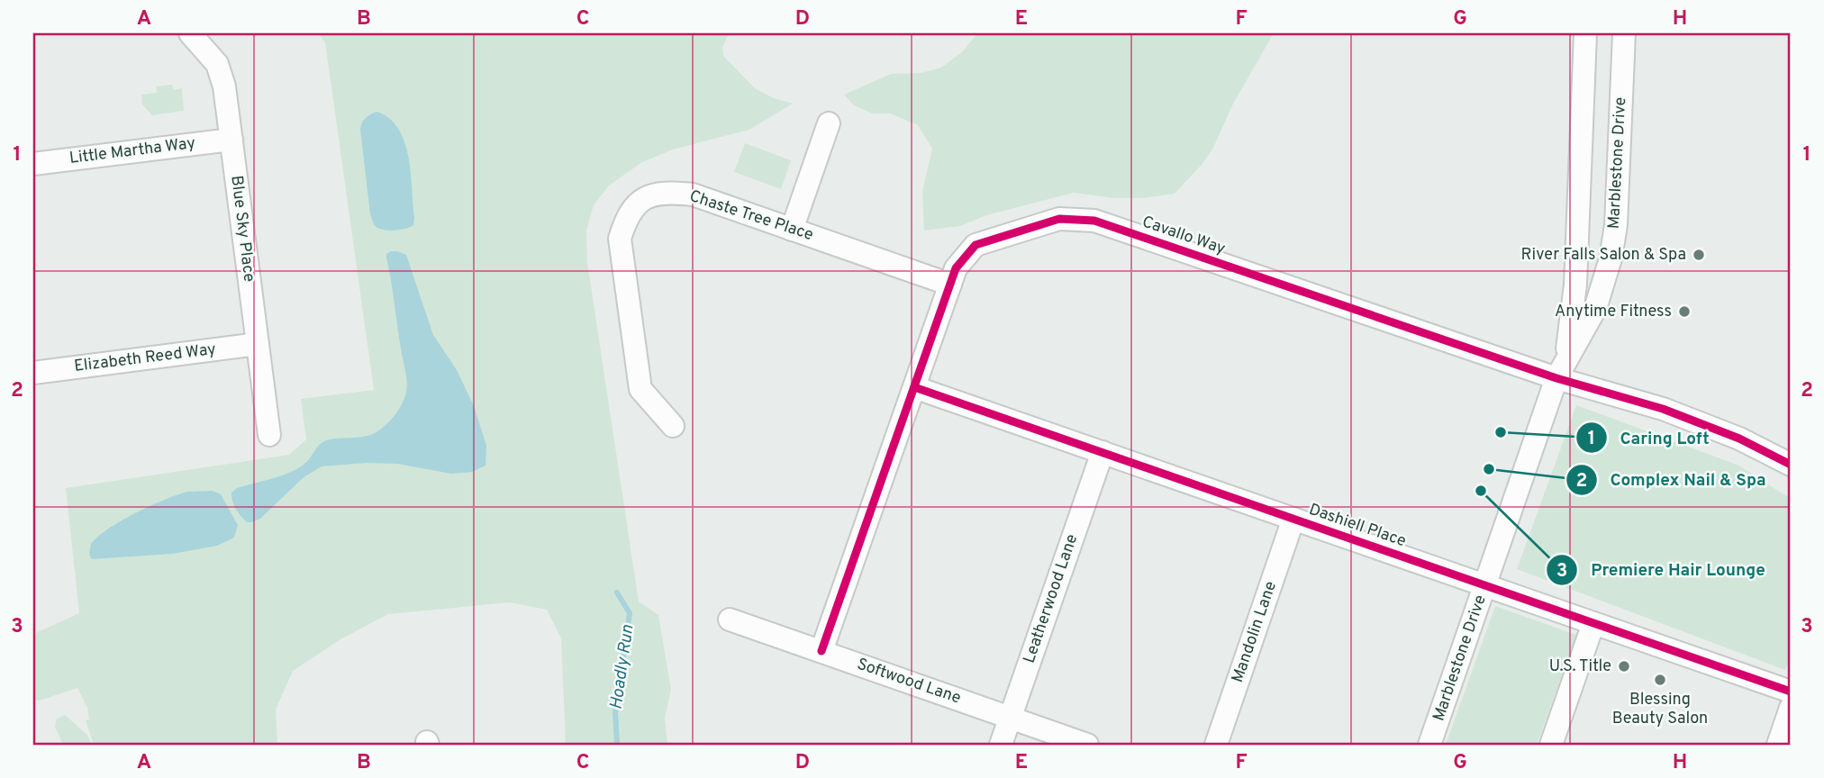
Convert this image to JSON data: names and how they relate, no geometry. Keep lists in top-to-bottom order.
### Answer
{
  "streets": {
    "street": [
      "Little Martha Way",
      "Marblestone Drive",
      "Chaste Tree Place",
      "Blue Sky Place",
      "Cavallo Way",
      "Elizabeth Reed Way",
      "Dashiell Place",
      "Leatherwood Lane",
      "Mandolin Lane",
      "Softwood Lane"
    ]
  },
  "crossings": [
    ["Little Martha Way", "Blue Sky Place"],
    ["Marblestone Drive", "Cavallo Way"],
    ["Marblestone Drive", "Dashiell Place"],
    ["Chaste Tree Place", "Cavallo Way"],
    ["Blue Sky Place", "Elizabeth Reed Way"],
    ["Cavallo Way", "Dashiell Place"],
    ["Cavallo Way", "Softwood Lane"],
    ["Dashiell Place", "Leatherwood Lane"],
    ["Dashiell Place", "Mandolin Lane"],
    ["Leatherwood Lane", "Softwood Lane"]
  ],
  "water": ["Hoadly Run"],
  "places": [
    "River Falls Salon & Spa",
    "Anytime Fitness",
    "Caring Loft",
    "Complex Nail & Spa",
    "Premiere Hair Lounge",
    "U.S. Title",
    "Blessing Beauty Salon"
  ],
  "grid": {
    "columns": [
      "A",
      "B",
      "C",
      "D",
      "E",
      "F",
      "G",
      "H"
    ],
    "rows": ["1", "2", "3"]
  }
}
